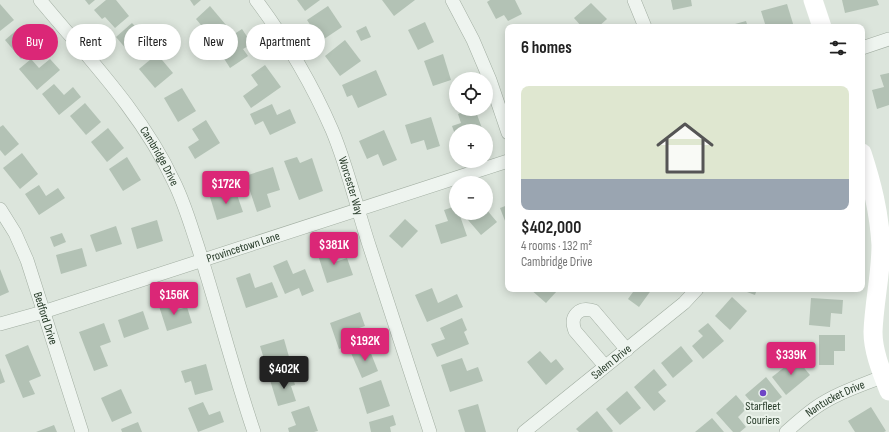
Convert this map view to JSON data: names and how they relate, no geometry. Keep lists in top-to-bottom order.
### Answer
{
  "streets": {
    "street": [
      "Cambridge Drive",
      "Worcester Way",
      "Provincetown Lane",
      "Bedford Drive",
      "Salem Drive",
      "Nantucket Drive"
    ]
  },
  "crossings": [
    ["Cambridge Drive", "Provincetown Lane"],
    ["Worcester Way", "Provincetown Lane"],
    ["Provincetown Lane", "Bedford Drive"]
  ],
  "places": ["Starfleet Couriers"],
  "page": {
    "chip": [
      "Buy",
      "Rent",
      "Filters",
      "New",
      "Apartment"
    ],
    "heading": "6 homes",
    "map_buttons": ["+", "−"],
    "list": [
      {
        "name": "$402,000",
        "note": "4 rooms · 132 m² · Cambridge Drive"
      }
    ],
    "price": [
      "$172K",
      "$381K",
      "$156K",
      "$192K",
      "$339K",
      "$402K"
    ]
  }
}
